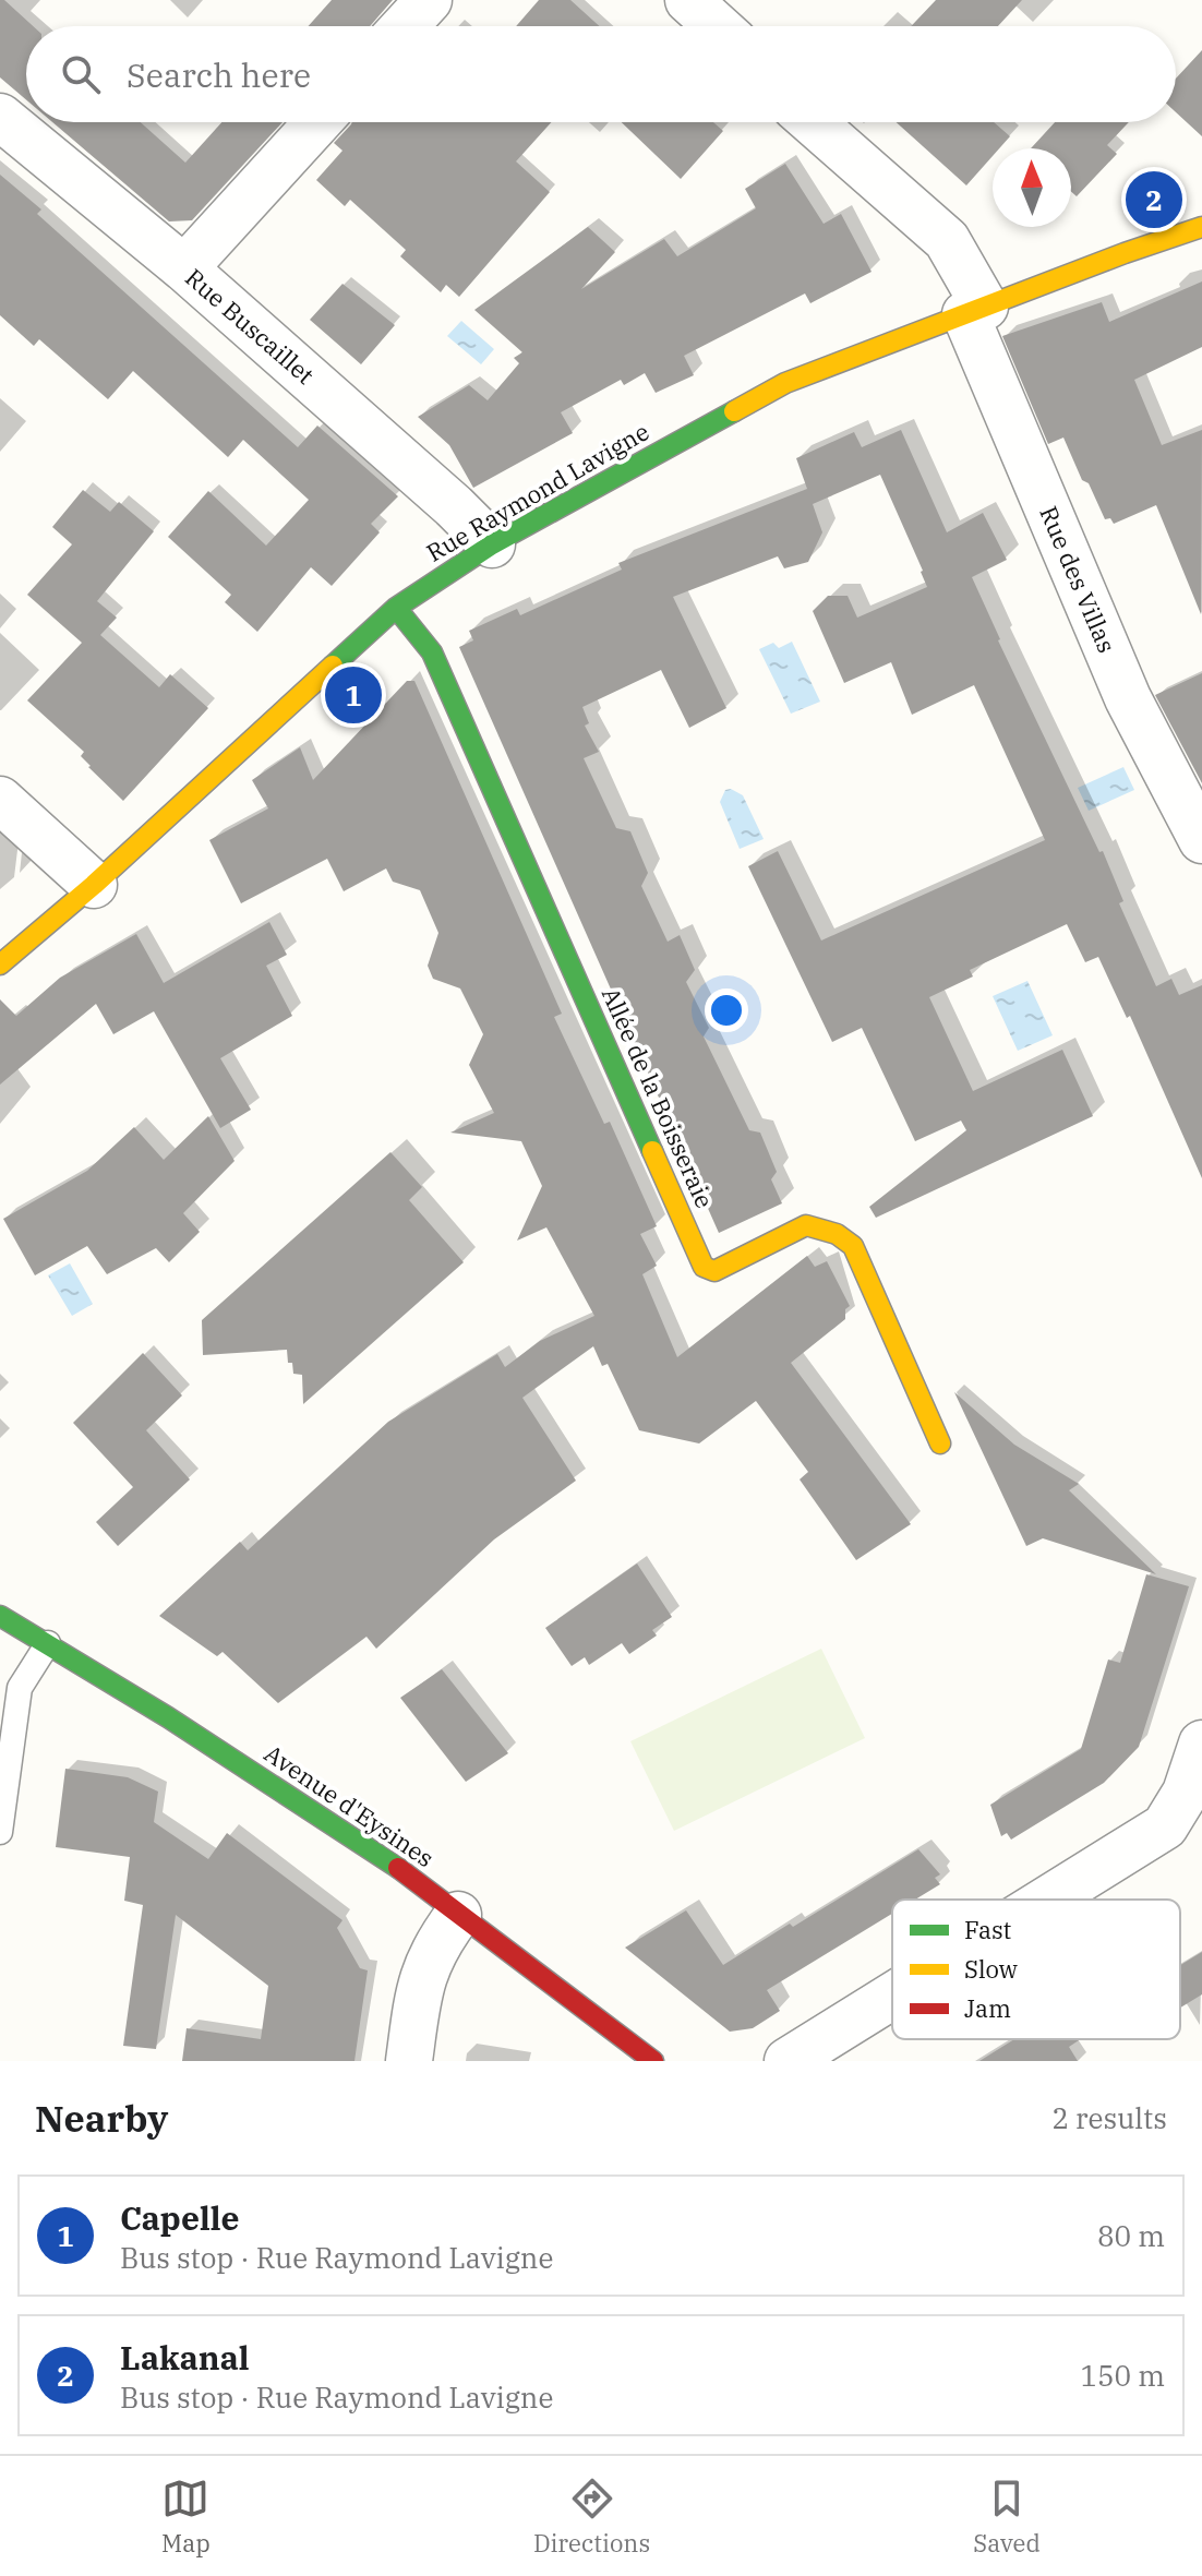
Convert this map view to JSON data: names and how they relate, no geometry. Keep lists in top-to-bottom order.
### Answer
{
  "streets": {
    "street": [
      "Rue Buscaillet",
      "Rue Raymond Lavigne",
      "Rue des Villas",
      "Allée de la Boisseraie",
      "Avenue d'Eysines"
    ]
  },
  "crossings": [
    ["Rue Buscaillet", "Rue Raymond Lavigne"],
    ["Rue Raymond Lavigne", "Rue des Villas"],
    ["Rue Raymond Lavigne", "Allée de la Boisseraie"]
  ],
  "legend": ["Fast", "Slow", "Jam"],
  "north": "top",
  "page": {
    "search": "Search here",
    "pins": ["2", "1"],
    "heading": ["Nearby", "2 results"],
    "list": [
      {
        "mark": "1",
        "name": "Capelle",
        "note": "Bus stop · Rue Raymond Lavigne",
        "value": "80 m"
      },
      {
        "mark": "2",
        "name": "Lakanal",
        "note": "Bus stop · Rue Raymond Lavigne",
        "value": "150 m"
      }
    ],
    "nav": ["Map", "Directions", "Saved"]
  }
}
